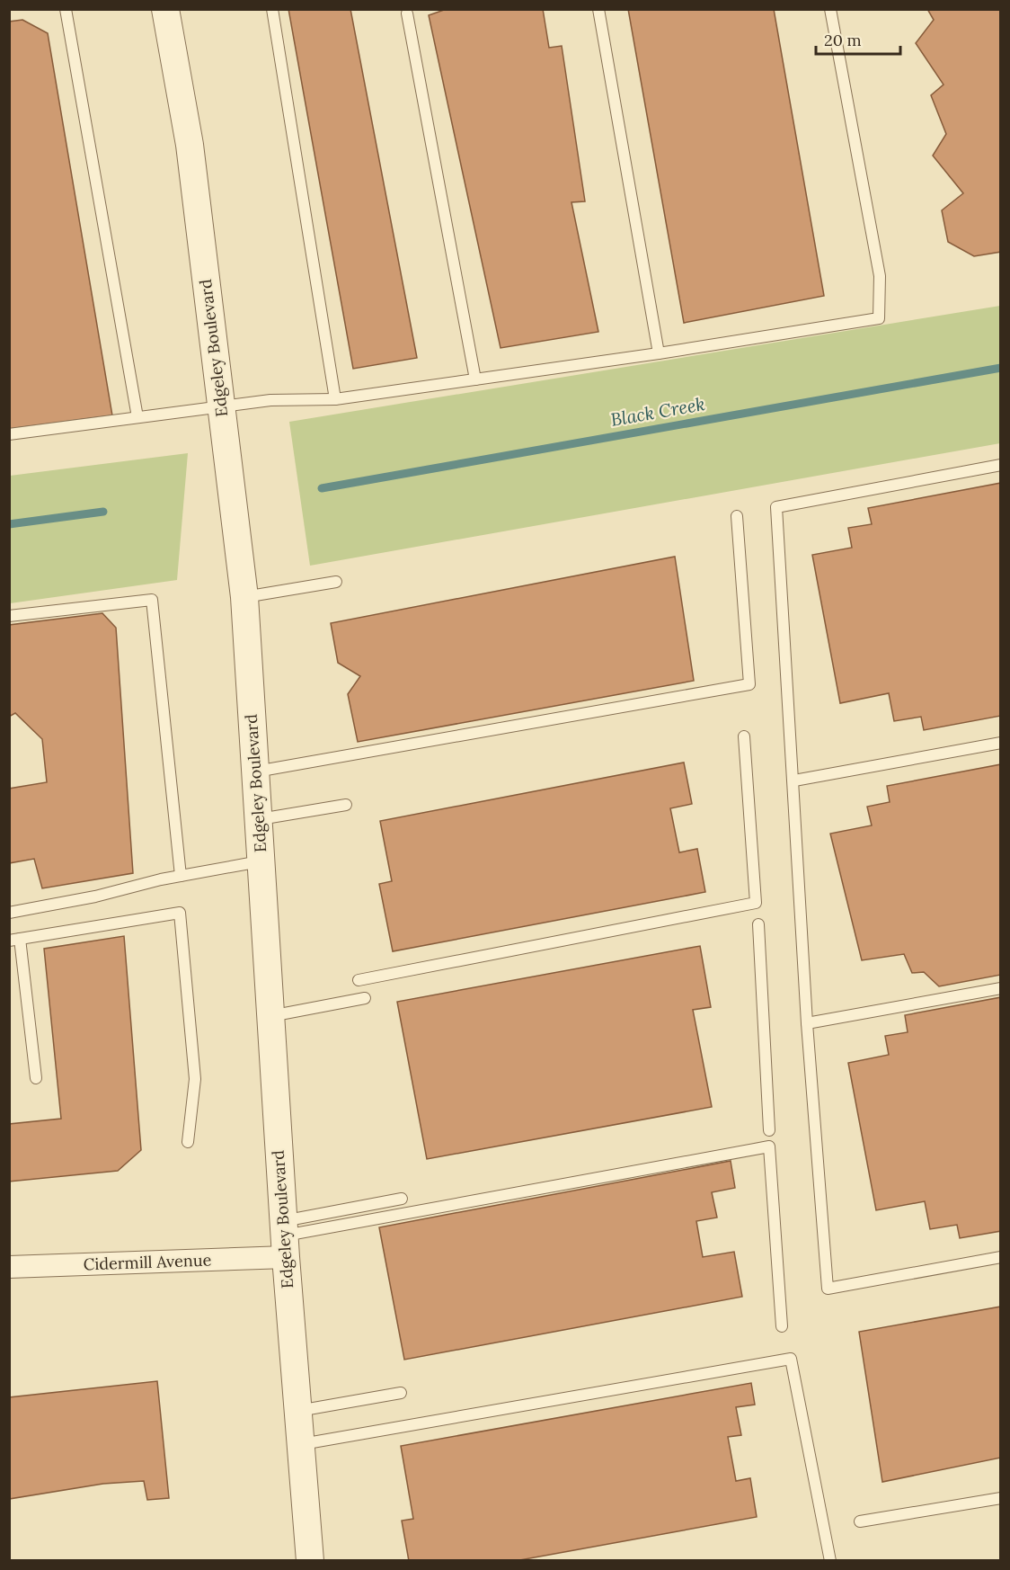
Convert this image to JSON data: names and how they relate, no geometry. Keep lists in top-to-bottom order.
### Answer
{
  "streets": {
    "street": ["Edgeley Boulevard", "Cidermill Avenue"]
  },
  "crossings": [
    ["Edgeley Boulevard", "Cidermill Avenue"]
  ],
  "water": ["Black Creek"],
  "scale_bar": "20 m"
}
